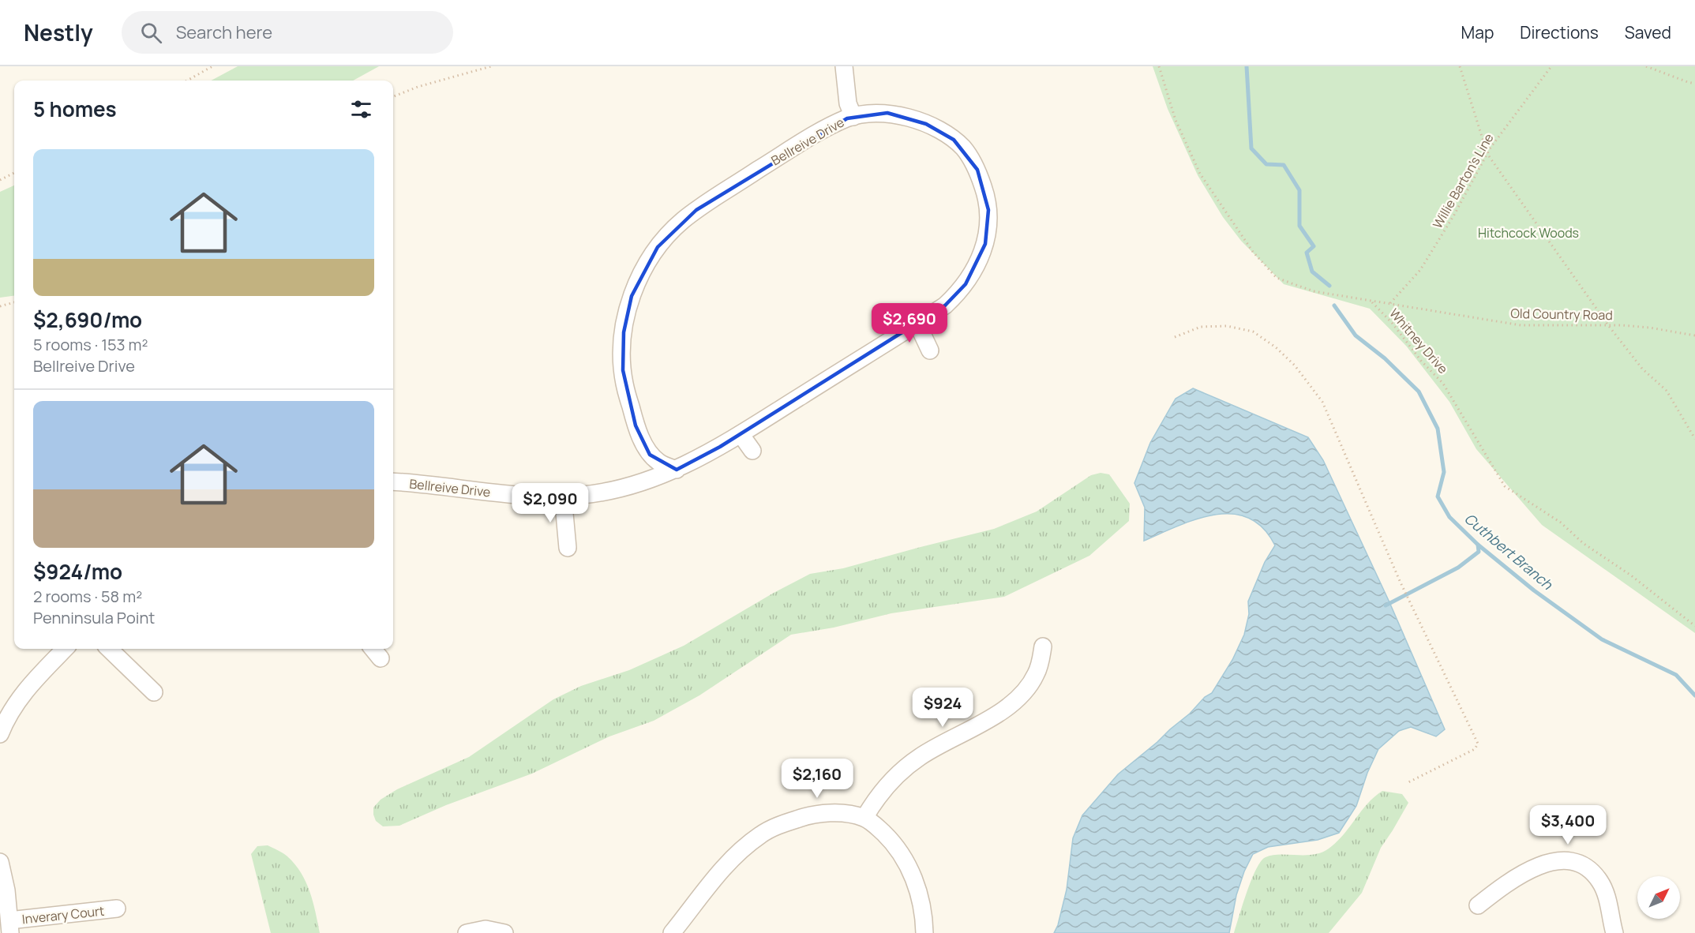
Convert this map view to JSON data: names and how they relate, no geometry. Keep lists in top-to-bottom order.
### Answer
{
  "streets": {
    "street": ["Bellreive Drive", "Inverary Court"],
    "path": ["Willie Barton's Line", "Old Country Road", "Whitney Drive"]
  },
  "crossings": [
    ["Willie Barton's Line", "Old Country Road"],
    ["Old Country Road", "Whitney Drive"]
  ],
  "water": ["Cuthbert Branch"],
  "parks": ["Hitchcock Woods"],
  "north": "top right",
  "page": {
    "header": "Nestly",
    "search": "Search here",
    "nav": ["Map", "Directions", "Saved"],
    "heading": "5 homes",
    "list": [
      {
        "name": "$2,690/mo",
        "note": "5 rooms · 153 m² · Bellreive Drive"
      },
      {
        "name": "$924/mo",
        "note": "2 rooms · 58 m² · Penninsula Point"
      }
    ],
    "price": [
      "$2,690",
      "$2,090",
      "$924",
      "$2,160",
      "$3,400"
    ]
  }
}
